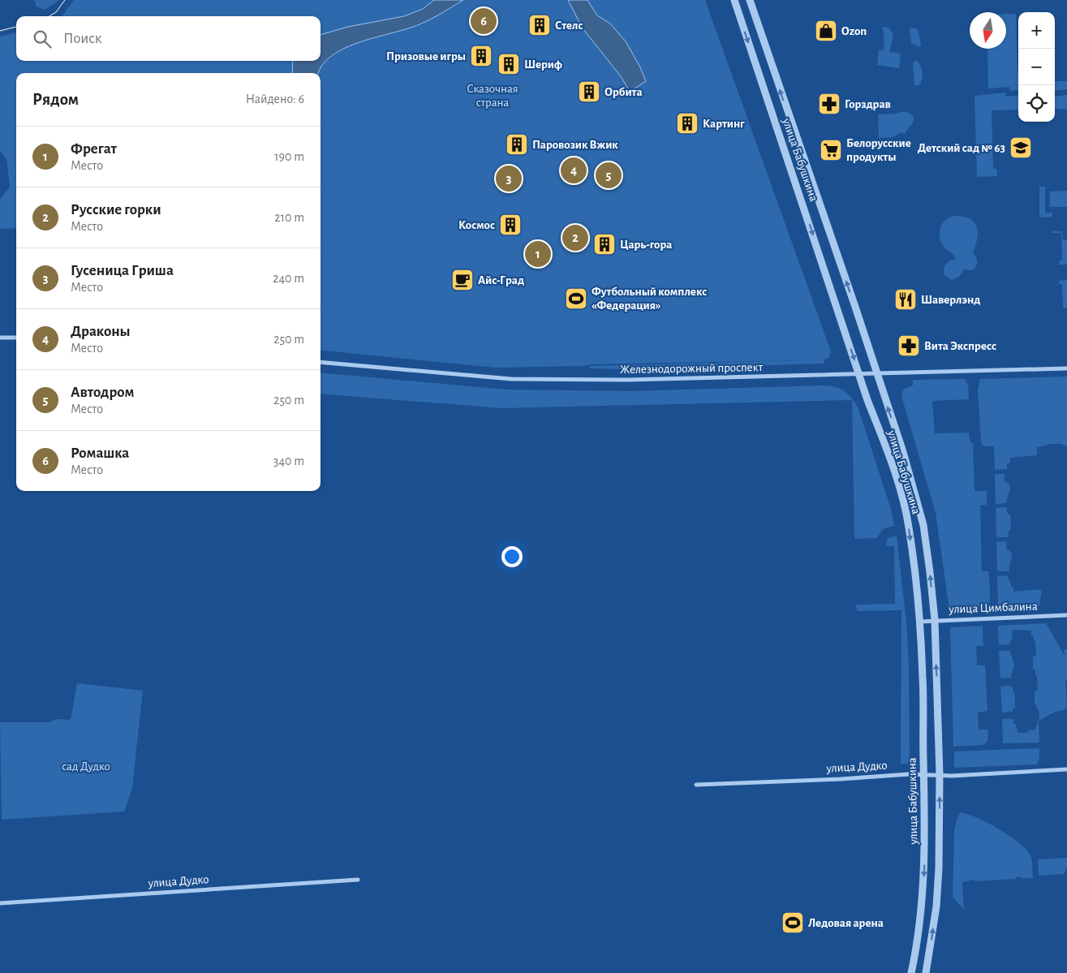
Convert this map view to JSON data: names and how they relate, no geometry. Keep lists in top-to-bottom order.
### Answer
{
  "streets": {
    "street": [
      "улица Бабушкина",
      "Железнодорожный проспект",
      "улица Цимбалина",
      "улица Дудко"
    ]
  },
  "crossings": [
    ["улица Бабушкина", "Железнодорожный проспект"],
    ["улица Бабушкина", "улица Цимбалина"],
    ["улица Бабушкина", "улица Дудко"]
  ],
  "parks": ["Сказочная страна", "сад Дудко"],
  "places": {
    "building": [
      "Стелс",
      "Призовые игры",
      "Шериф",
      "Орбита",
      "Картинг",
      "Паровозик Вжик",
      "Космос",
      "Царь-гора"
    ],
    "shop": ["Ozon"],
    "pharmacy": ["Горздрав", "Вита Экспресс"],
    "school or university": ["Детский сад № 63"],
    "supermarket": ["Белорусские продукты"],
    "cafe": ["Айс-Град"],
    "sports": ["Футбольный комплекс «Федерация»", "Ледовая арена"],
    "restaurant": ["Шаверлэнд"]
  },
  "north": "bottom",
  "page": {
    "pins": [
      "6",
      "4",
      "5",
      "3",
      "2",
      "1"
    ],
    "map_buttons": ["+", "−"],
    "search": "Поиск",
    "heading": ["Рядом", "Найдено: 6"],
    "list": [
      {
        "mark": "1",
        "name": "Фрегат",
        "note": "Место",
        "value": "190 m"
      },
      {
        "mark": "2",
        "name": "Русские горки",
        "note": "Место",
        "value": "210 m"
      },
      {
        "mark": "3",
        "name": "Гусеница Гриша",
        "note": "Место",
        "value": "240 m"
      },
      {
        "mark": "4",
        "name": "Драконы",
        "note": "Место",
        "value": "250 m"
      },
      {
        "mark": "5",
        "name": "Автодром",
        "note": "Место",
        "value": "250 m"
      },
      {
        "mark": "6",
        "name": "Ромашка",
        "note": "Место",
        "value": "340 m"
      }
    ]
  }
}
